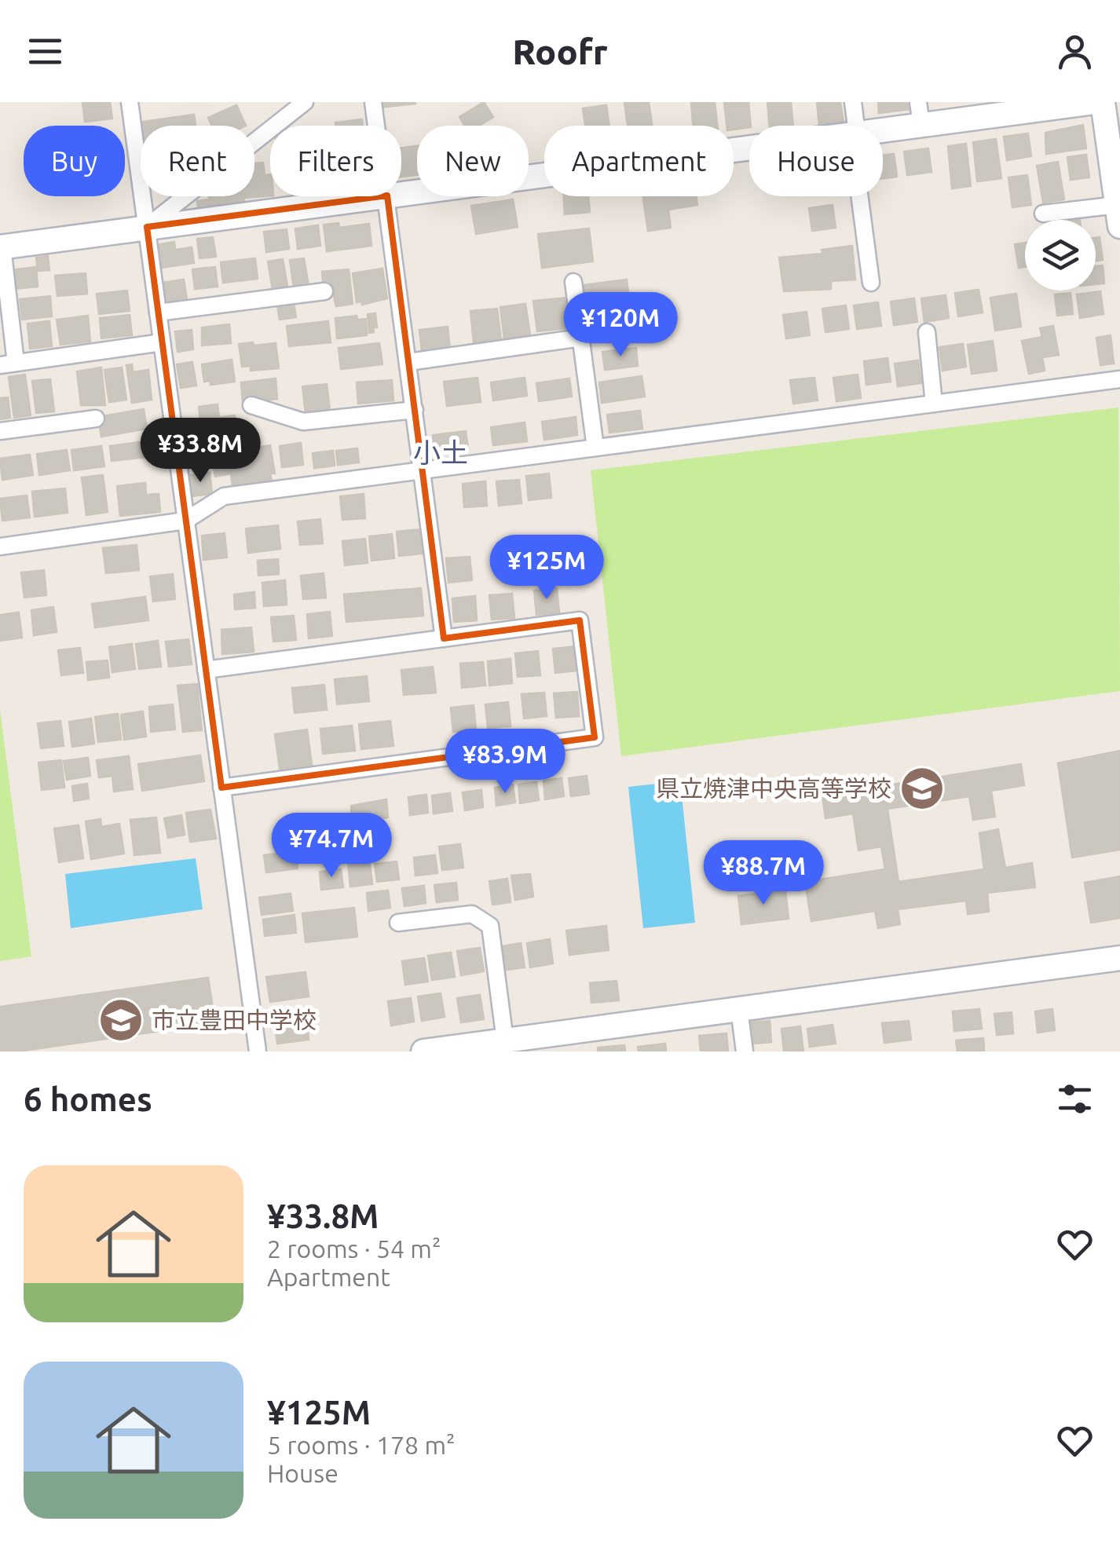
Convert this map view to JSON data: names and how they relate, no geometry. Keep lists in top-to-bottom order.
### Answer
{
  "districts": ["小土"],
  "places": {
    "school or university": ["県立焼津中央高等学校", "市立豊田中学校"]
  },
  "page": {
    "header": "Roofr",
    "chip": [
      "Buy",
      "Rent",
      "Filters",
      "New",
      "Apartment",
      "House"
    ],
    "price": [
      "¥120M",
      "¥33.8M",
      "¥125M",
      "¥83.9M",
      "¥74.7M",
      "¥88.7M"
    ],
    "heading": "6 homes",
    "list": [
      {
        "name": "¥33.8M",
        "note": "2 rooms · 54 m² · Apartment"
      },
      {
        "name": "¥125M",
        "note": "5 rooms · 178 m² · House"
      }
    ]
  }
}
